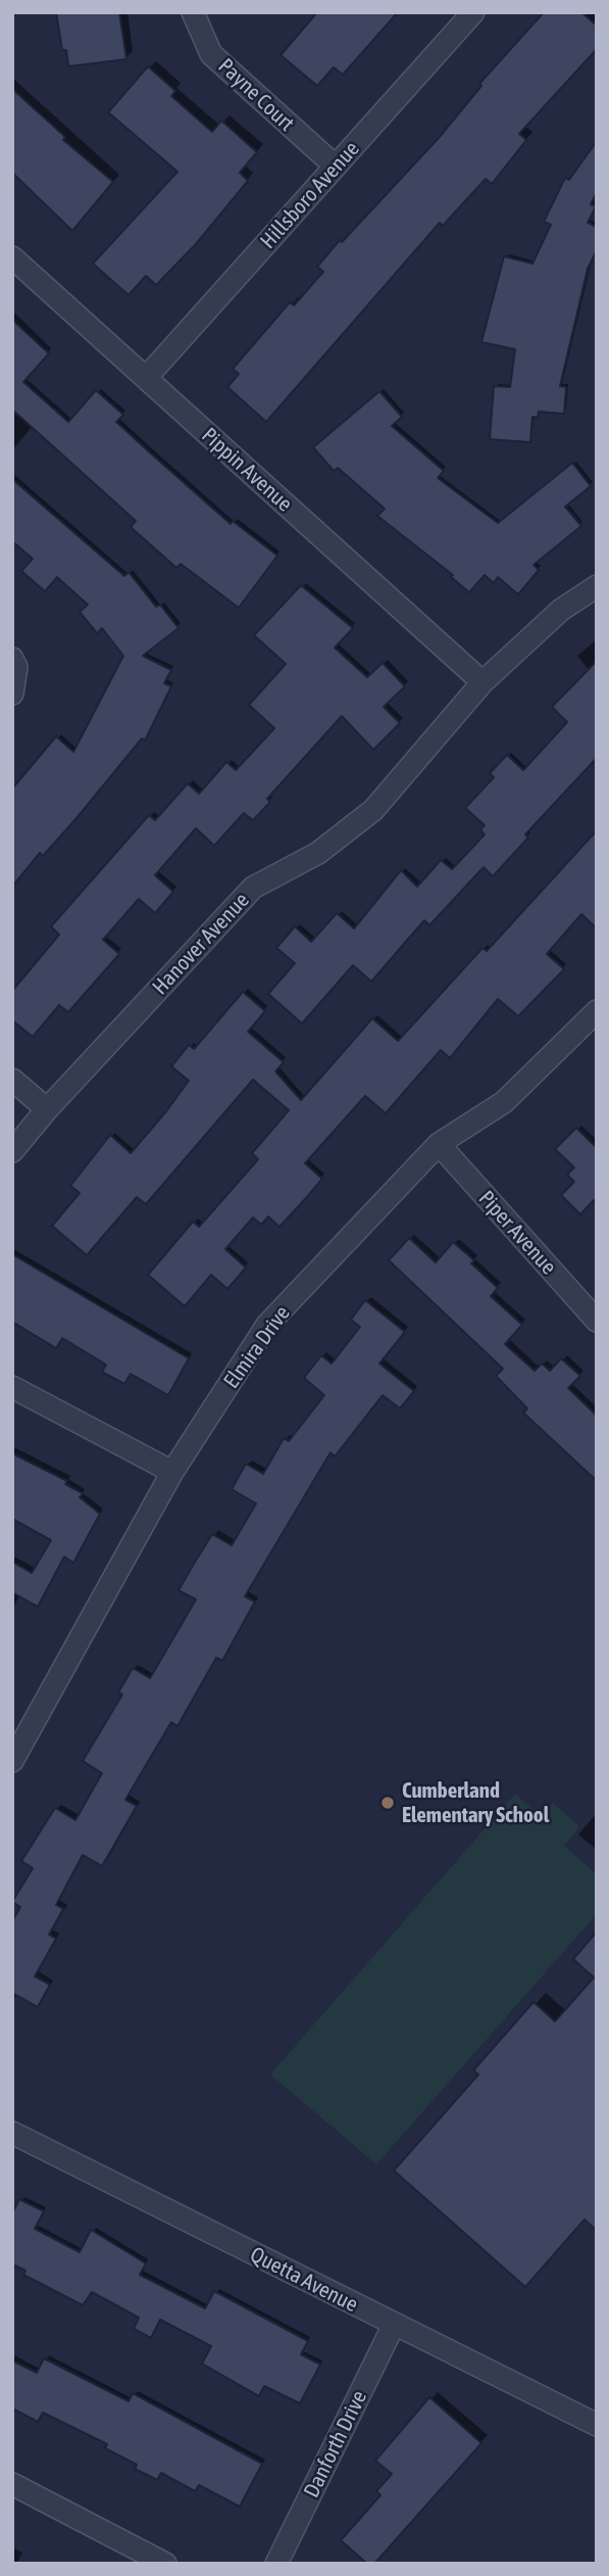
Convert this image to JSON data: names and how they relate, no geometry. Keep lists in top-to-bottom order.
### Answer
{
  "streets": {
    "street": [
      "Payne Court",
      "Hillsboro Avenue",
      "Pippin Avenue",
      "Hanover Avenue",
      "Piper Avenue",
      "Elmira Drive",
      "Quetta Avenue",
      "Danforth Drive"
    ]
  },
  "crossings": [
    ["Payne Court", "Hillsboro Avenue"],
    ["Hillsboro Avenue", "Pippin Avenue"],
    ["Pippin Avenue", "Hanover Avenue"],
    ["Piper Avenue", "Elmira Drive"],
    ["Quetta Avenue", "Danforth Drive"]
  ],
  "places": ["Cumberland Elementary School"]
}
